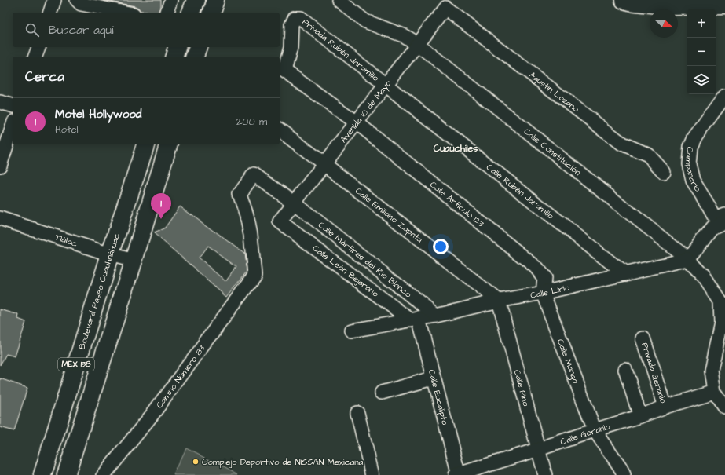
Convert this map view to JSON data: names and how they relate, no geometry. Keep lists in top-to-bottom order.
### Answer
{
  "streets": {
    "main road": ["Boulevard Paseo Cuauhnáhuac", "MEX 138"],
    "street": [
      "Privada Rubén Jaramillo",
      "Agustín Lozano",
      "Avenida 10 de Mayo",
      "Calle Constitución",
      "Campanario",
      "Calle Rubén Jaramillo",
      "Calle Artículo 123",
      "Calle Emiliano Zapata",
      "Tláloc",
      "Calle Mártires del Río Blanco",
      "Calle León Bejarano",
      "Calle Lirio",
      "Calle Mango",
      "Privada Geranio",
      "Camino Número 83",
      "Calle Pino",
      "Calle Eucalipto",
      "Calle Geranio"
    ]
  },
  "crossings": [
    ["Privada Rubén Jaramillo", "Avenida 10 de Mayo"],
    ["Privada Rubén Jaramillo", "Calle Rubén Jaramillo"],
    ["Privada Rubén Jaramillo", "Calle Artículo 123"],
    ["Agustín Lozano", "Avenida 10 de Mayo"],
    ["Avenida 10 de Mayo", "Calle Constitución"],
    ["Avenida 10 de Mayo", "Calle Rubén Jaramillo"],
    ["Avenida 10 de Mayo", "Calle Artículo 123"],
    ["Avenida 10 de Mayo", "Calle Emiliano Zapata"],
    ["Avenida 10 de Mayo", "Calle Mártires del Río Blanco"],
    ["Avenida 10 de Mayo", "Calle León Bejarano"],
    ["Calle Constitución", "Calle Lirio"],
    ["Calle Constitución", "Calle Geranio"],
    ["Calle Rubén Jaramillo", "Calle Lirio"],
    ["Calle Artículo 123", "Calle Lirio"],
    ["Calle Artículo 123", "Calle Mango"],
    ["Calle Emiliano Zapata", "Calle Lirio"],
    ["Calle Emiliano Zapata", "Calle Pino"],
    ["Tláloc", "Boulevard Paseo Cuauhnáhuac"],
    ["Tláloc", "MEX 138"],
    ["Calle Mártires del Río Blanco", "Calle Lirio"],
    ["Calle Mártires del Río Blanco", "Camino Número 83"],
    ["Calle León Bejarano", "Calle Lirio"],
    ["Calle León Bejarano", "Calle Eucalipto"],
    ["Calle Lirio", "Calle Mango"],
    ["Calle Lirio", "Calle Pino"],
    ["Calle Lirio", "Calle Eucalipto"],
    ["Calle Mango", "Calle Geranio"],
    ["Privada Geranio", "Calle Geranio"],
    ["Calle Pino", "Calle Geranio"],
    ["Calle Eucalipto", "Calle Geranio"]
  ],
  "districts": ["Cuauchiles"],
  "places": ["Complejo Deportivo de NISSAN Mexicana"],
  "north": "bottom right",
  "page": {
    "map_buttons": ["+", "−"],
    "search": "Buscar aquí",
    "heading": "Cerca",
    "list": [
      {
        "mark": "1",
        "name": "Motel Hollywood",
        "note": "Hotel",
        "value": "200 m"
      }
    ],
    "pins": "1"
  }
}
